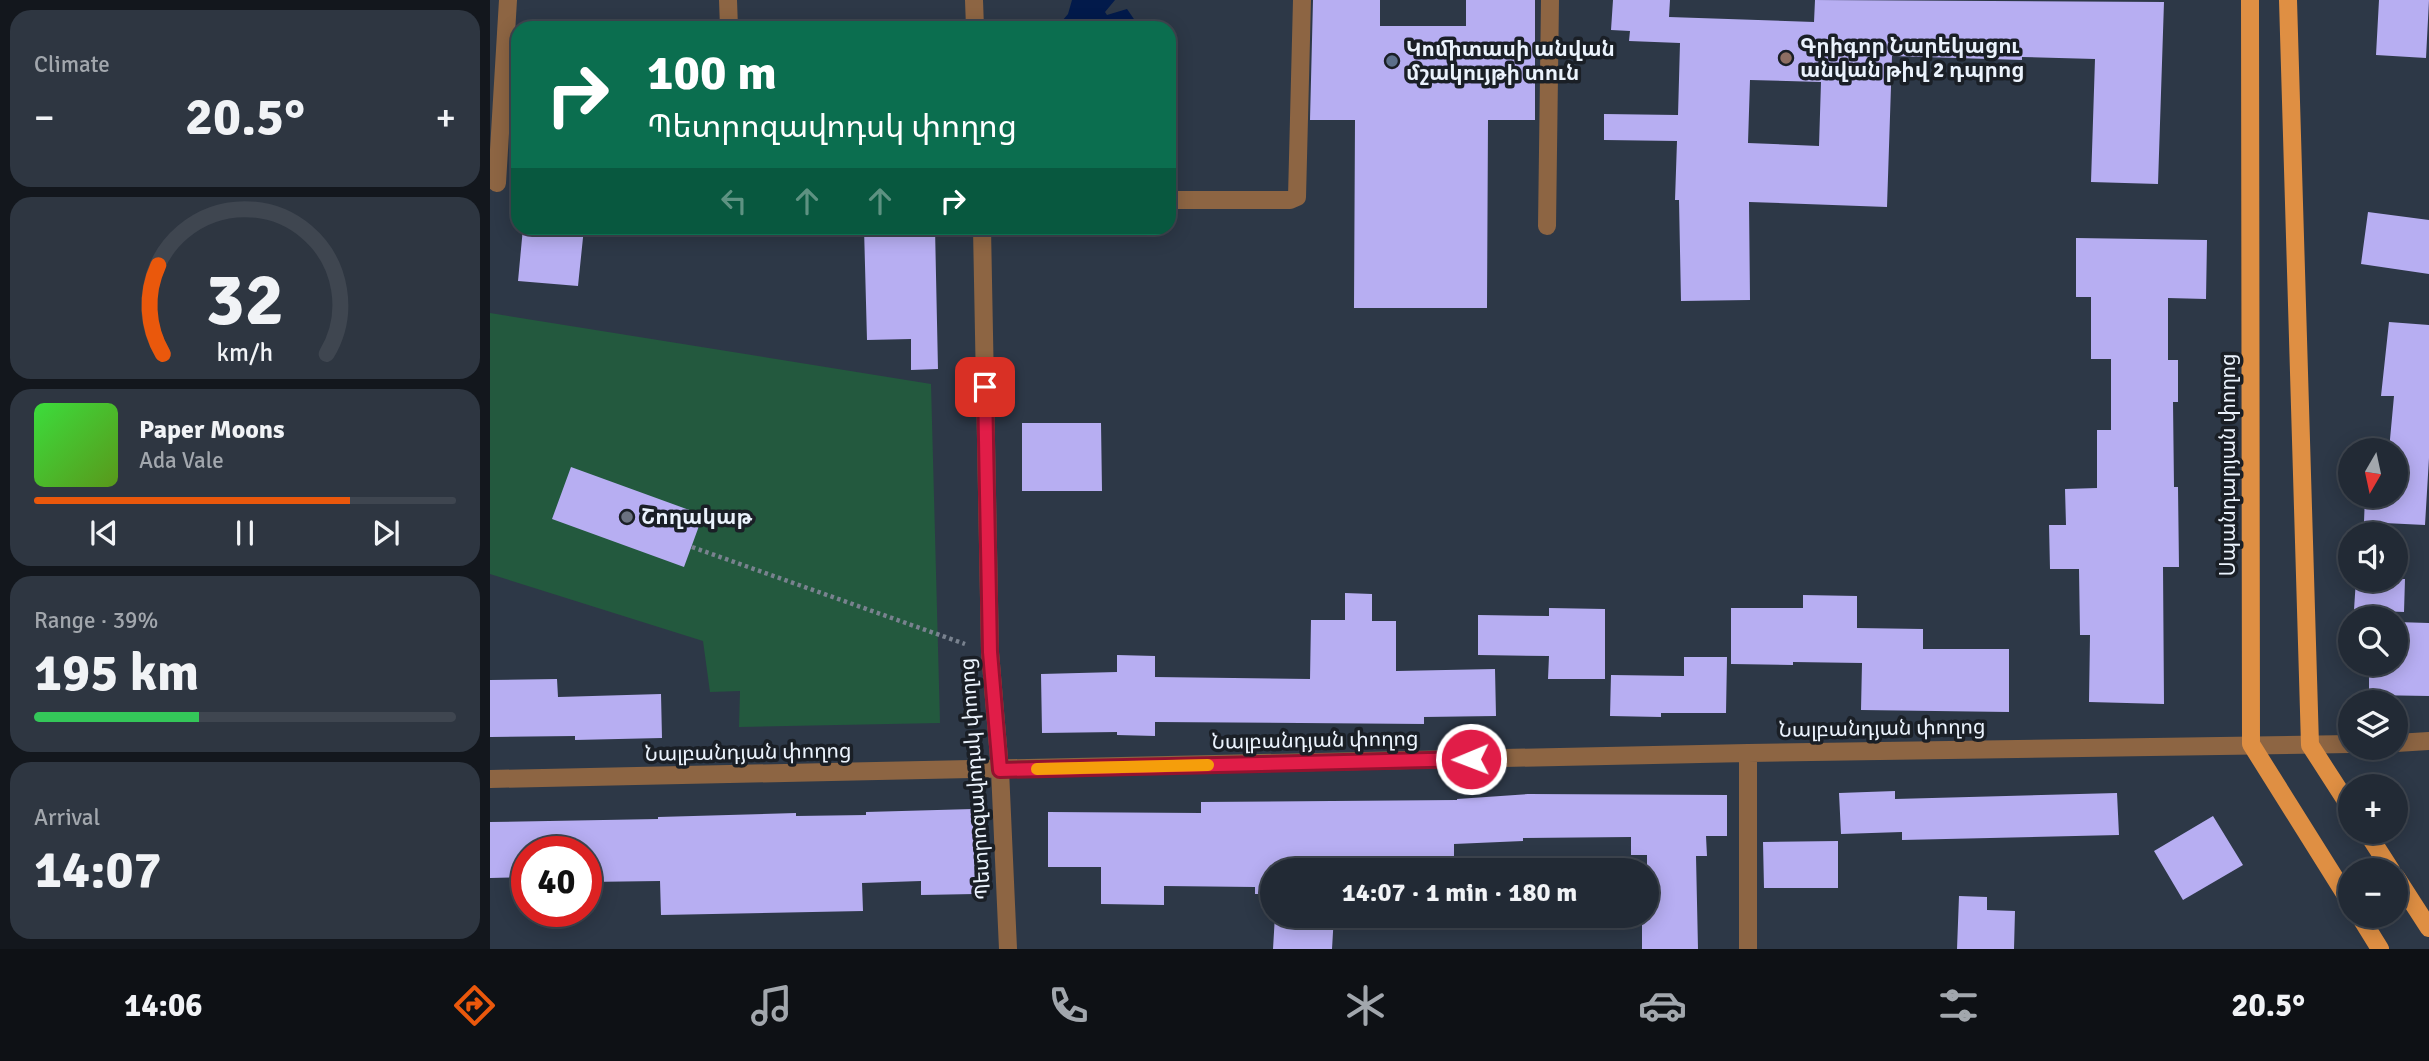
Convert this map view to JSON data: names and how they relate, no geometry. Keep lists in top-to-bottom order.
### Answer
{
  "streets": {
    "main road": ["Սպանդարյան փողոց"],
    "street": ["Նալբանդյան փողոց", "Պետրոզավոդսկ փողոց"]
  },
  "crossings": [
    ["Սպանդարյան փողոց", "Նալբանդյան փողոց"],
    ["Նալբանդյան փողոց", "Պետրոզավոդսկ փողոց"]
  ],
  "places": ["Գրիգոր Նարեկացու անվան թիվ 2 դպրոց", "Կոմիտասի անվան մշակույթի տուն", "Շողակաթ"],
  "north": "bottom",
  "page": {
    "tile": [
      "Climate",
      ["Range · 39%", "195 km"],
      ["Arrival", "14:07"]
    ],
    "turn": ["100 m", "Պետրոզավոդսկ փողոց"],
    "heat": ["−", "20.5°", "+"],
    "song": ["Paper Moons", "Ada Vale"],
    "map_buttons": ["+", "−"],
    "limit": "40",
    "trip": "14:07 · 1 min · 180 m",
    "tabs": ["14:06", "20.5°"],
    "gauge": ["32", "km/h"]
  }
}
